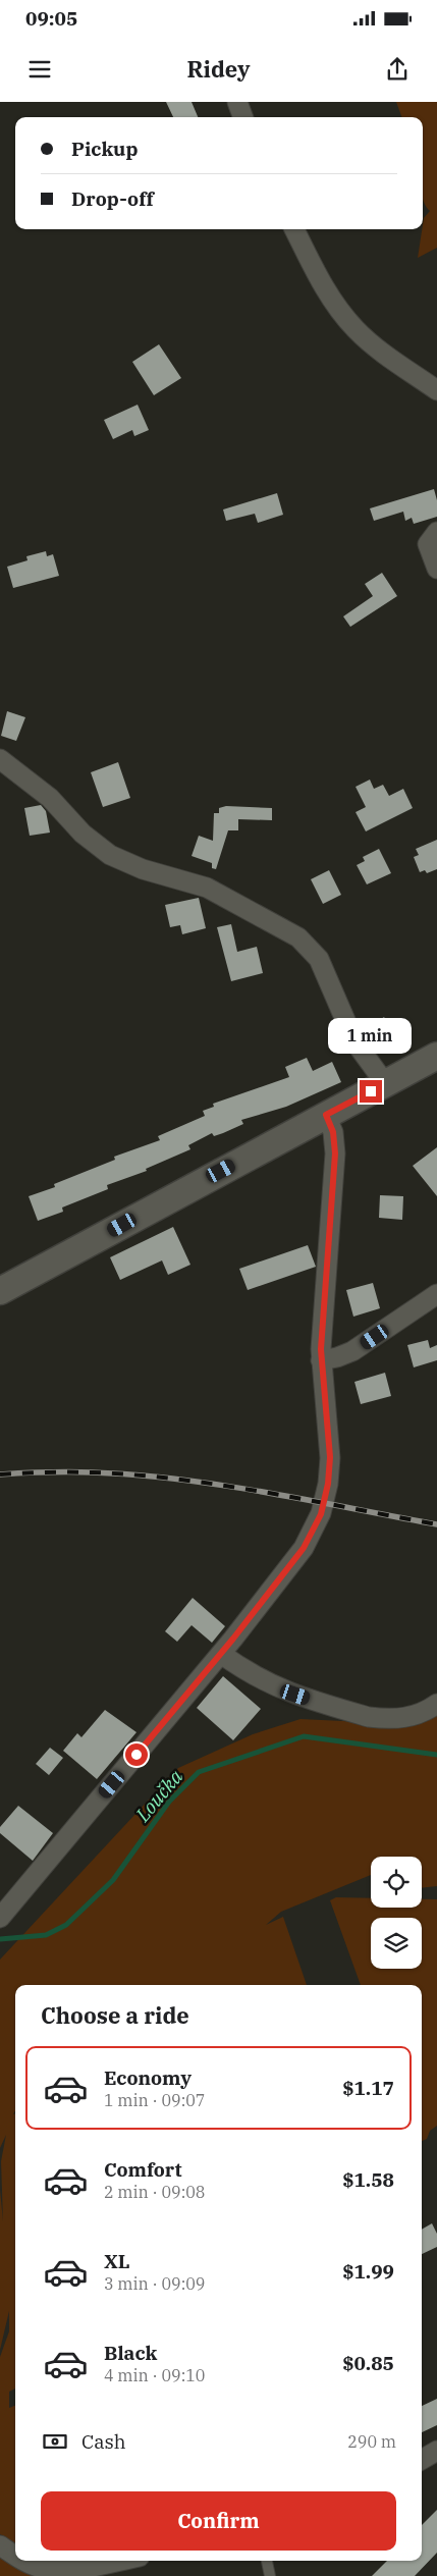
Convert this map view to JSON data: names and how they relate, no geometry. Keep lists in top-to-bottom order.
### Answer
{
  "water": ["Loučka"],
  "page": {
    "status": "09:05",
    "header": "Ridey",
    "banner": ["Pickup", "Drop-off"],
    "bubble": "1 min",
    "heading": "Choose a ride",
    "list": [
      {
        "name": "Economy",
        "note": "1 min · 09:07",
        "value": "$1.17"
      },
      {
        "name": "Comfort",
        "note": "2 min · 09:08",
        "value": "$1.58"
      },
      {
        "name": "XL",
        "note": "3 min · 09:09",
        "value": "$1.99"
      },
      {
        "name": "Black",
        "note": "4 min · 09:10",
        "value": "$0.85"
      }
    ],
    "pay": ["Cash", "290 m"],
    "buttons": "Confirm"
  }
}
